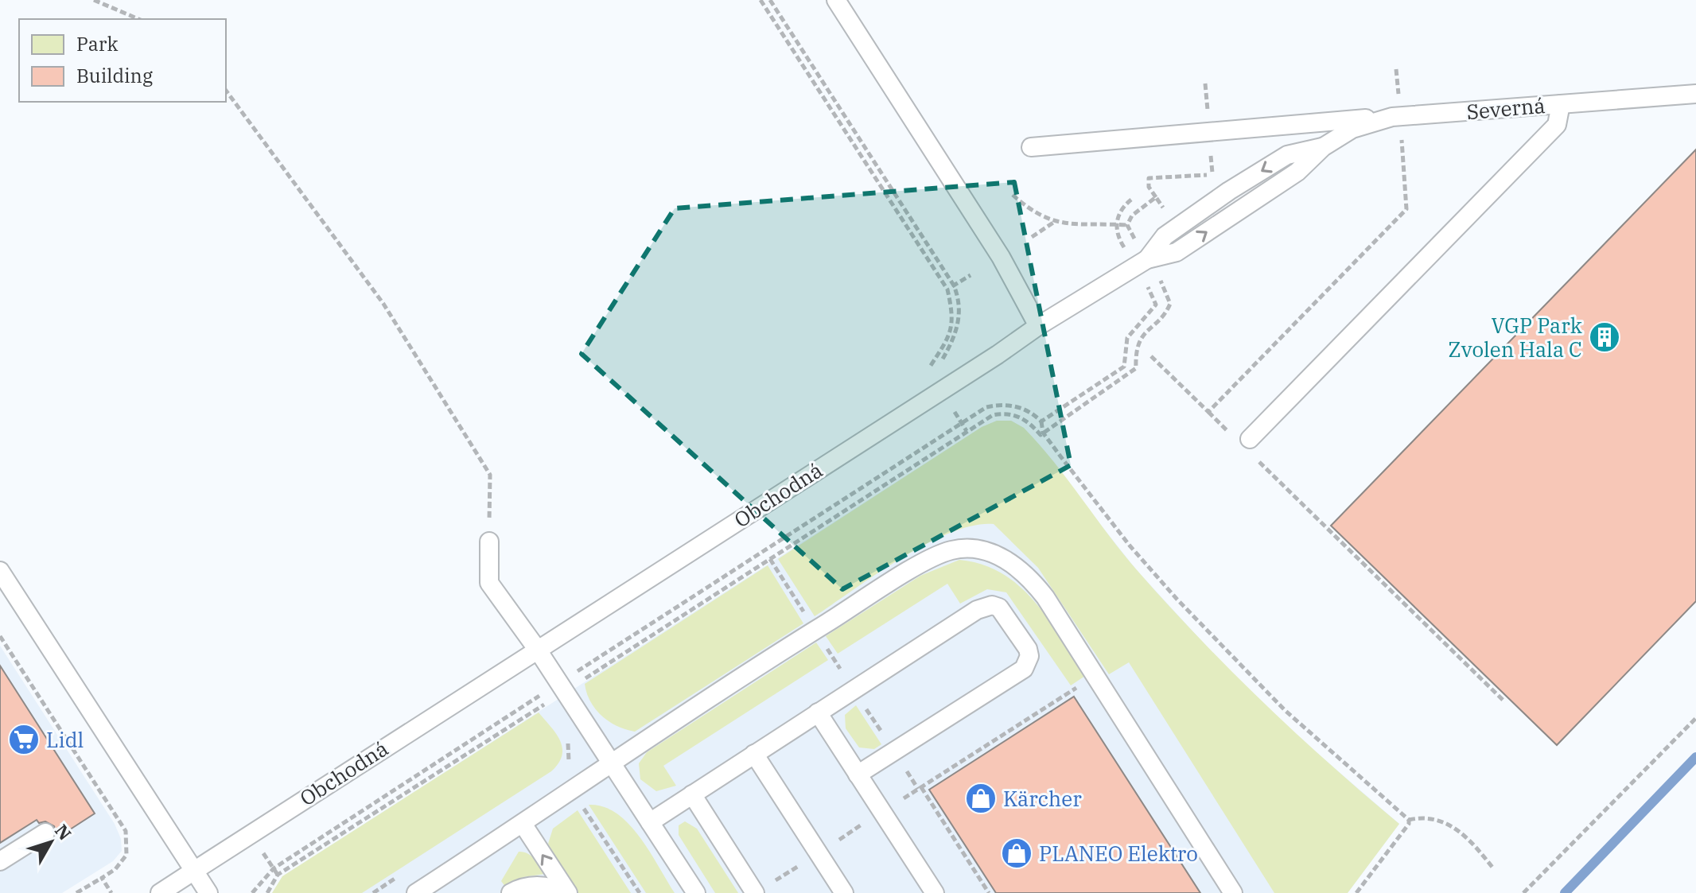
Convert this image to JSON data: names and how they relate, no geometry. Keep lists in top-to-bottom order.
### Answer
{
  "streets": {
    "lane": ["Severná", "Obchodná"]
  },
  "crossings": [
    ["Severná", "Obchodná"]
  ],
  "places": {
    "building": ["VGP Park Zvolen Hala C"],
    "supermarket": ["Lidl"],
    "shop": ["Kärcher", "PLANEO Elektro"]
  },
  "legend": ["Park", "Building"],
  "north": "top right"
}
